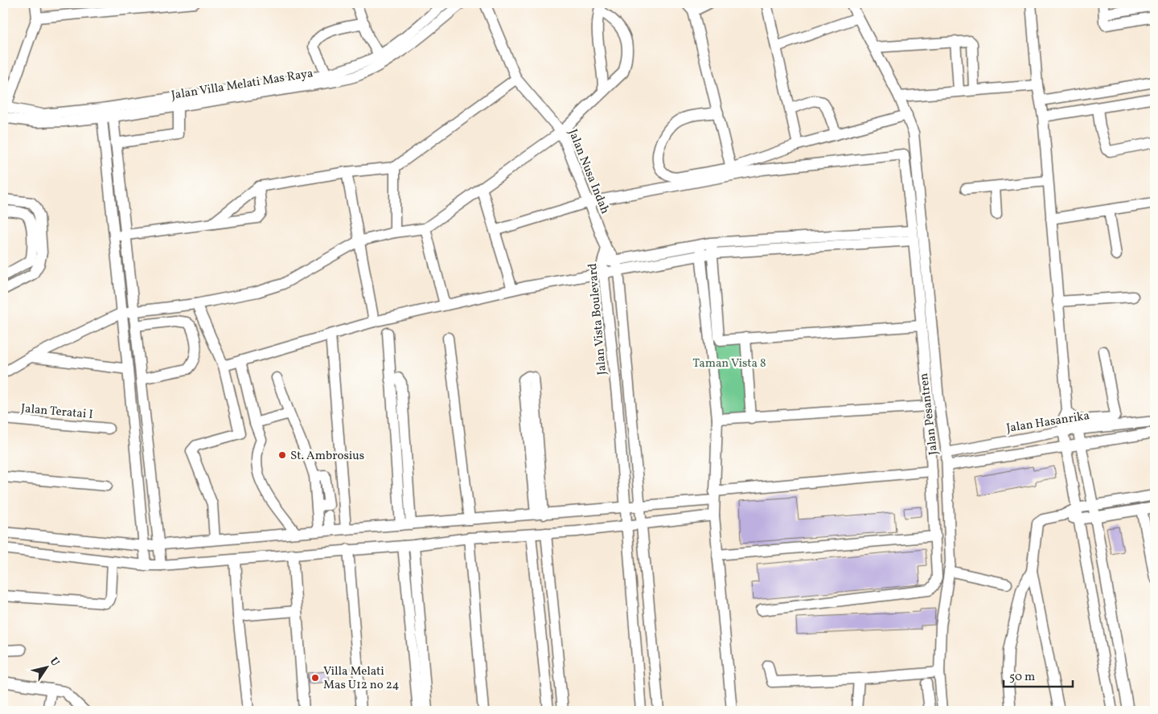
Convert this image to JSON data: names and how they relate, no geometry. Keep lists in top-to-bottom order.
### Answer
{
  "streets": {
    "street": [
      "Jalan Villa Melati Mas Raya",
      "Jalan Nusa Indah",
      "Jalan Vista Boulevard",
      "Jalan Teratai I",
      "Jalan Pesantren",
      "Jalan Hasanrika"
    ]
  },
  "crossings": [
    ["Jalan Nusa Indah", "Jalan Vista Boulevard"],
    ["Jalan Pesantren", "Jalan Hasanrika"]
  ],
  "parks": ["Taman Vista 8"],
  "places": ["St. Ambrosius", "Villa Melati Mas U12 no 24"],
  "scale_bar": "50 m",
  "north": "top right"
}
